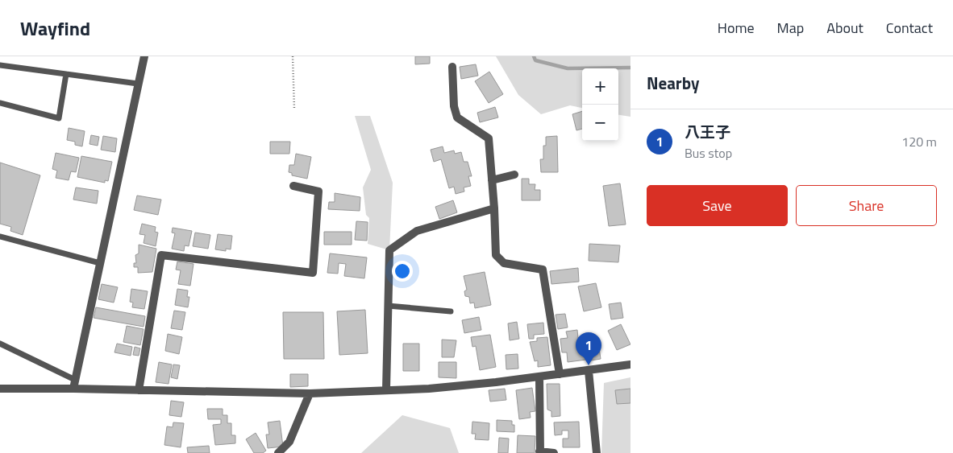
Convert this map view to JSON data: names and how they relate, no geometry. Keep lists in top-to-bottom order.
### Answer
{
  "page": {
    "header": "Wayfind",
    "nav": [
      "Home",
      "Map",
      "About",
      "Contact"
    ],
    "heading": "Nearby",
    "map_buttons": ["+", "−"],
    "list": [
      {
        "mark": "1",
        "name": "八王子",
        "note": "Bus stop",
        "value": "120 m"
      }
    ],
    "buttons": ["Save", "Share"],
    "pins": "1"
  }
}
